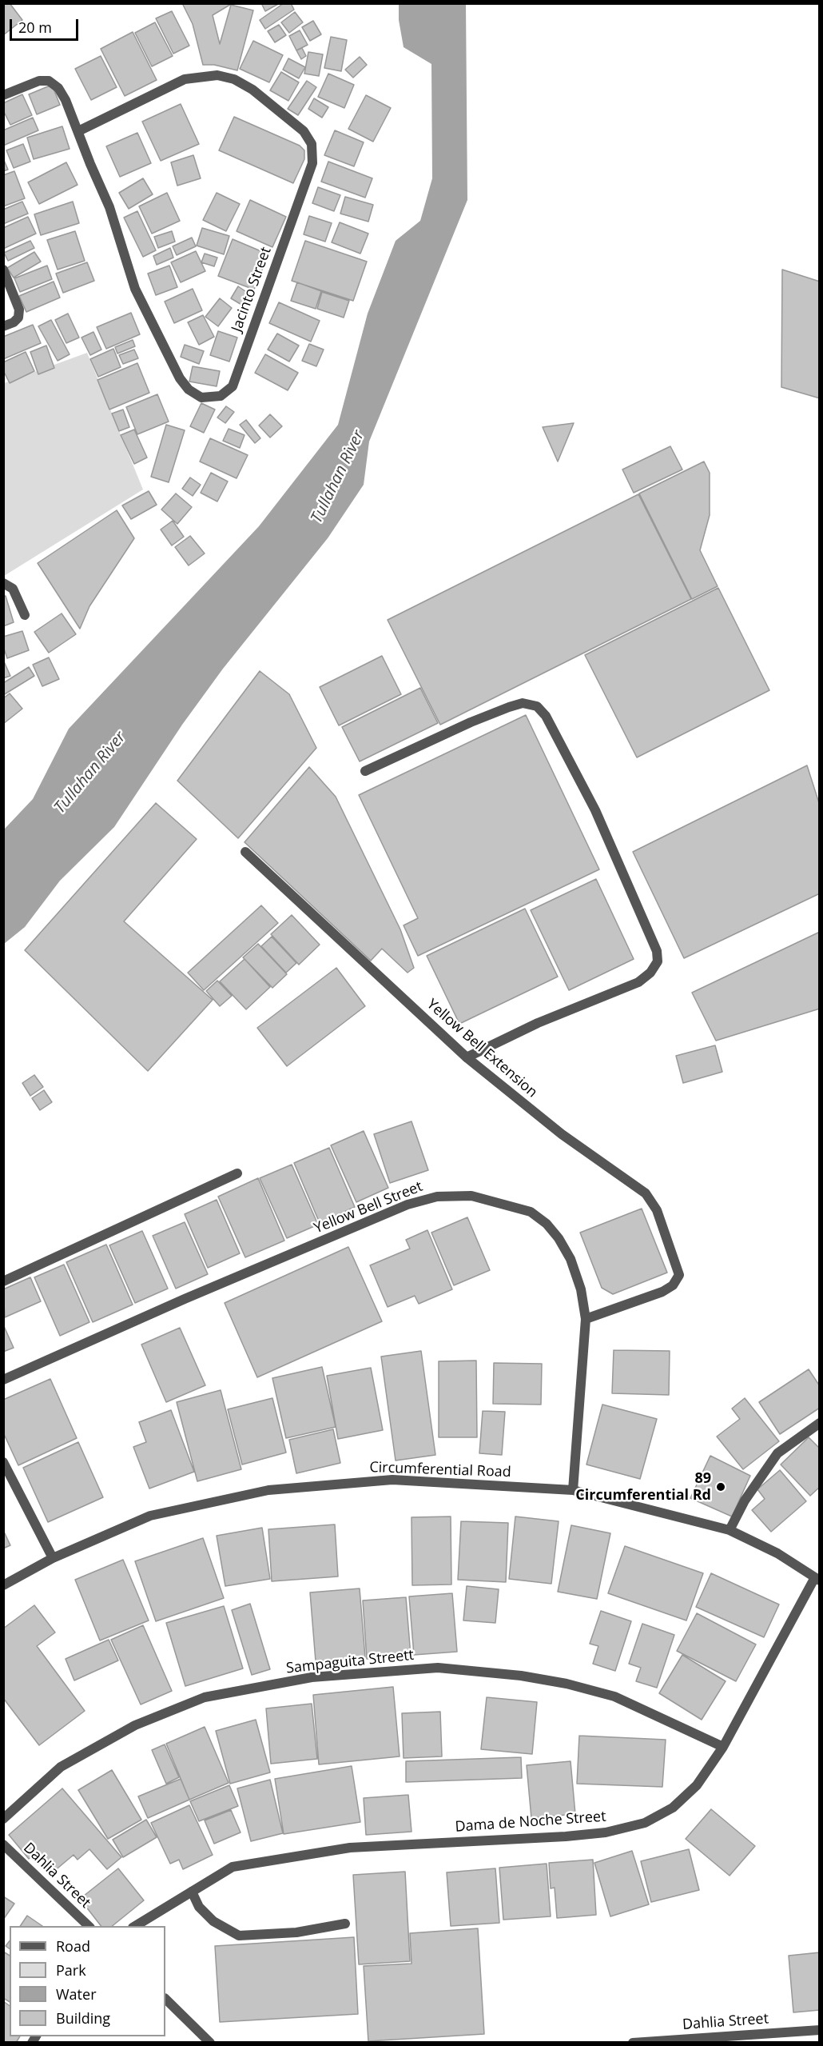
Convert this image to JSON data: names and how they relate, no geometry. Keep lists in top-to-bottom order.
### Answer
{
  "streets": {
    "street": [
      "Jacinto Street",
      "Yellow Bell Extension",
      "Yellow Bell Street",
      "Circumferential Road",
      "Sampaguita Streett",
      "Dama de Noche Street",
      "Dahlia Street"
    ]
  },
  "crossings": [
    ["Yellow Bell Extension", "Yellow Bell Street"],
    ["Yellow Bell Street", "Circumferential Road"],
    ["Circumferential Road", "Dama de Noche Street"],
    ["Sampaguita Streett", "Dama de Noche Street"]
  ],
  "water": ["Tullahan River"],
  "places": ["89 Circumferential Rd"],
  "legend": [
    "Road",
    "Park",
    "Water",
    "Building"
  ],
  "scale_bar": "20 m"
}
